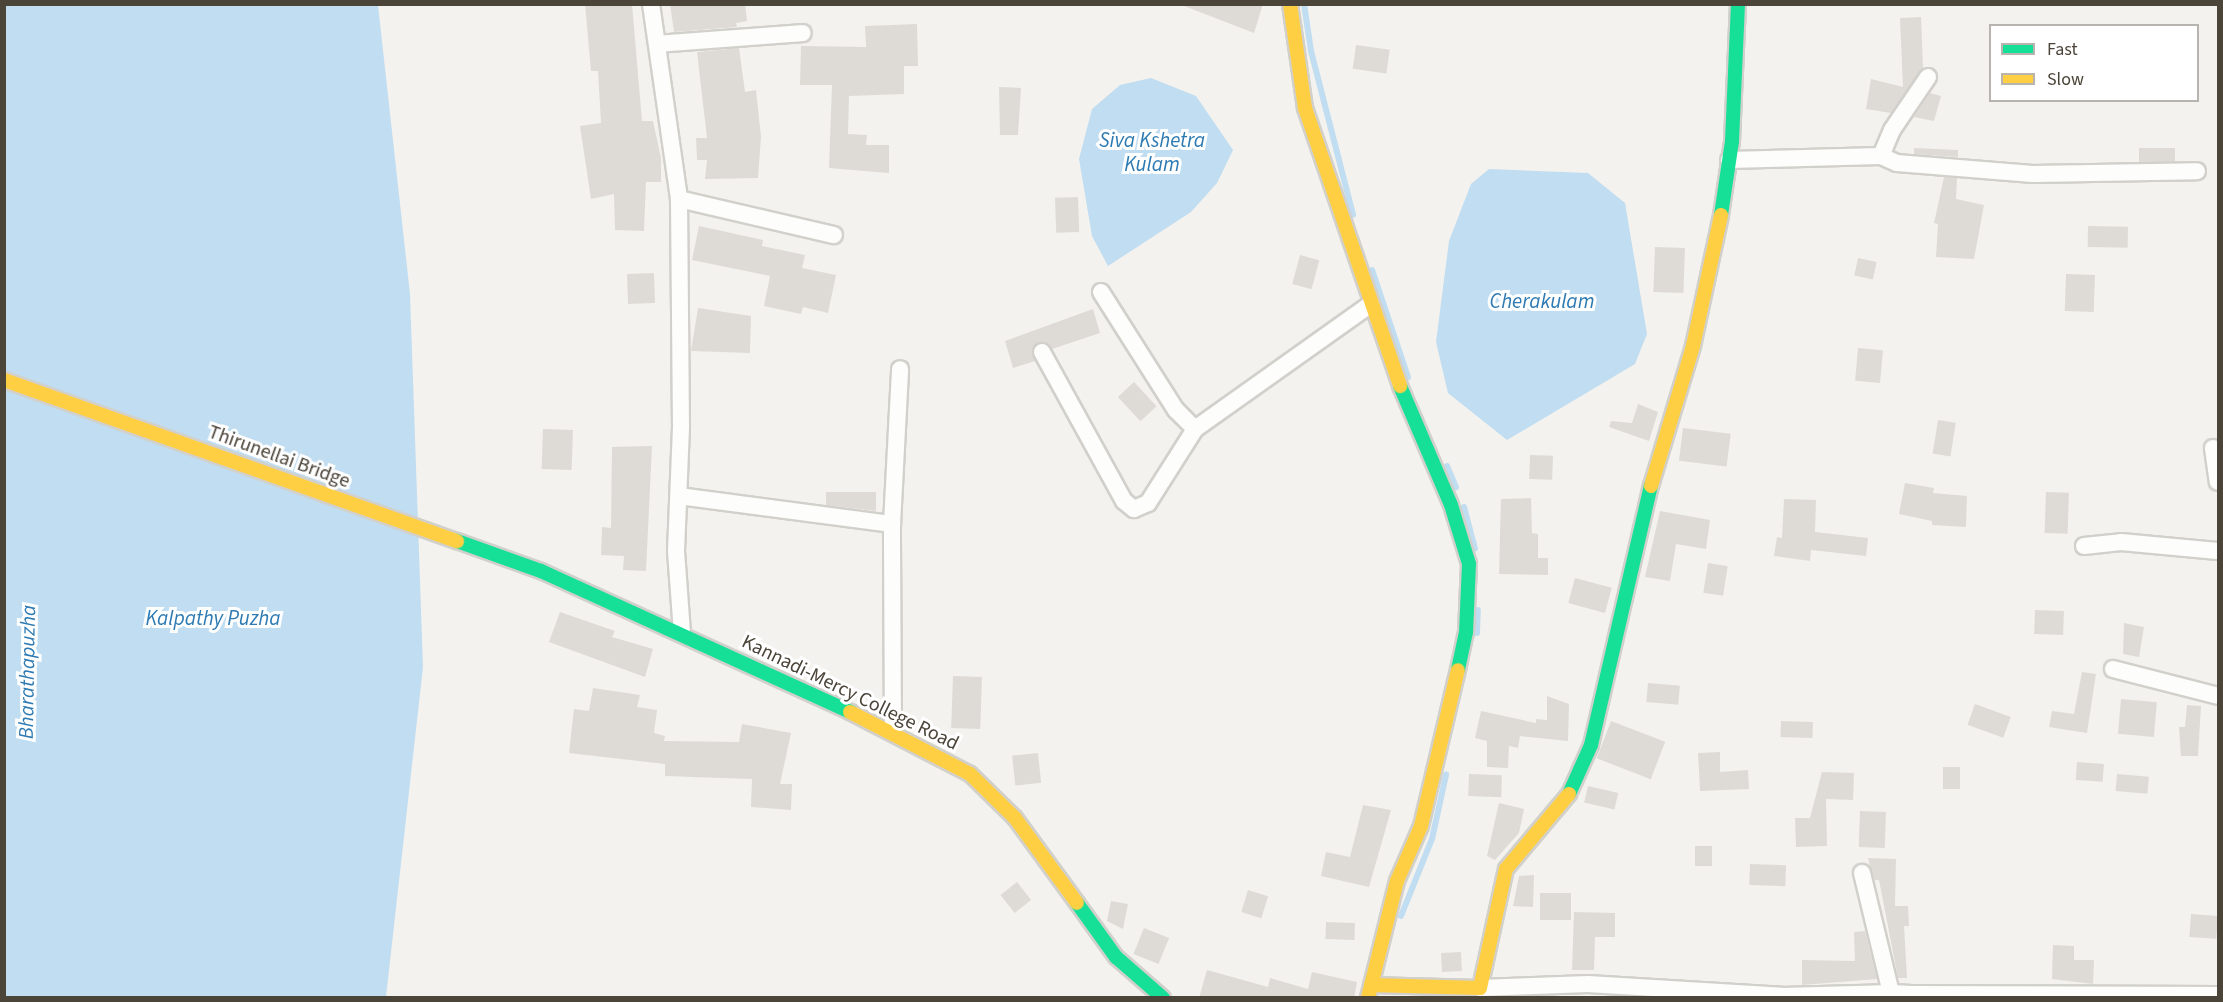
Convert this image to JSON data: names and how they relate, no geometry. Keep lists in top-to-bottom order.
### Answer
{
  "streets": {
    "street": ["Thirunellai Bridge", "Kannadi-Mercy College Road"]
  },
  "crossings": [
    ["Thirunellai Bridge", "Kannadi-Mercy College Road"]
  ],
  "water": [
    "Siva Kshetra Kulam",
    "Cherakulam",
    "Kalpathy Puzha",
    "Bharathapuzha"
  ],
  "legend": ["Fast", "Slow"]
}
